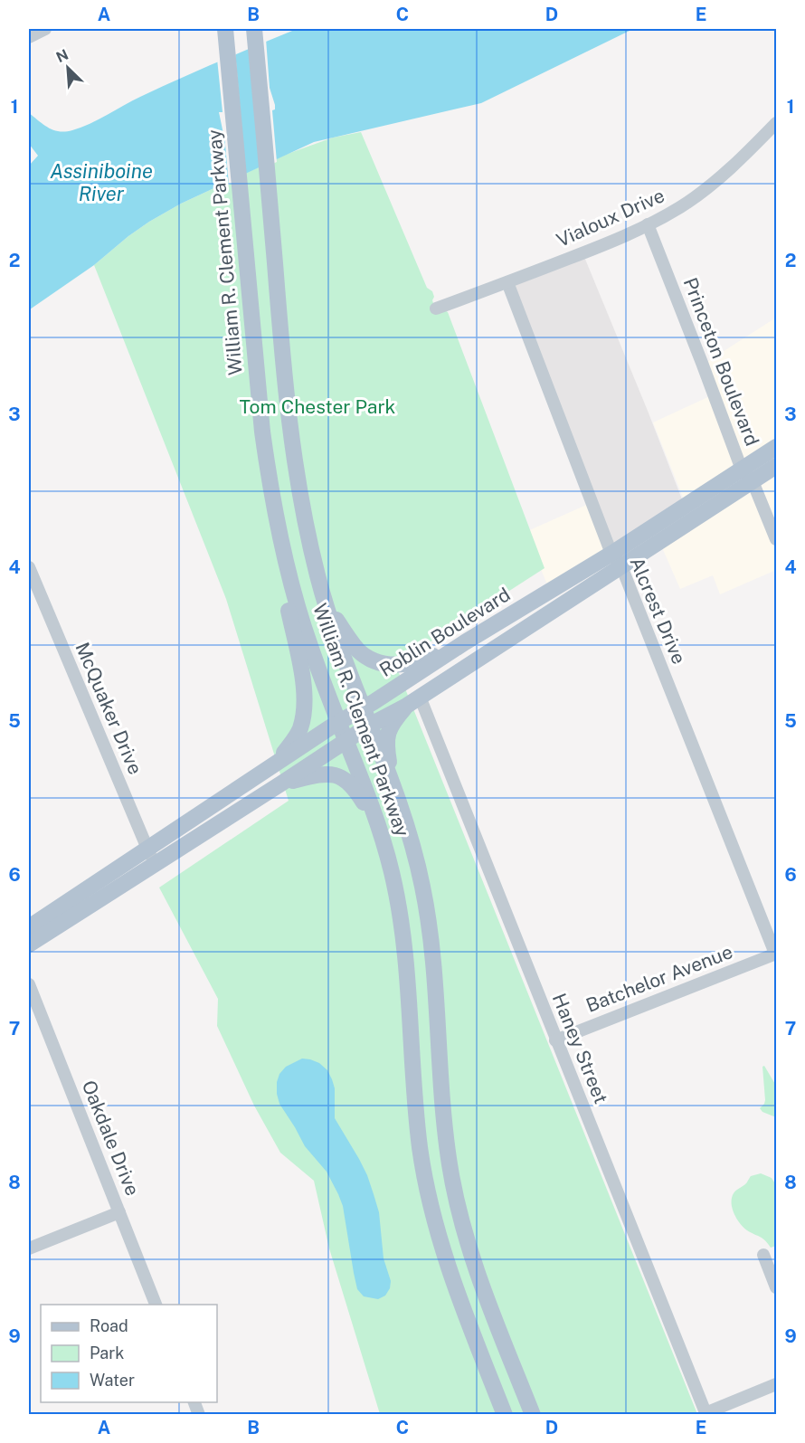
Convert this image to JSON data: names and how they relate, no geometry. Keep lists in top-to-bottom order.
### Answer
{
  "streets": {
    "main road": ["William R. Clement Parkway", "Roblin Boulevard"],
    "street": [
      "Vialoux Drive",
      "Princeton Boulevard",
      "Alcrest Drive",
      "McQuaker Drive",
      "Batchelor Avenue",
      "Haney Street",
      "Oakdale Drive"
    ]
  },
  "crossings": [
    ["Vialoux Drive", "Princeton Boulevard"],
    ["Vialoux Drive", "Alcrest Drive"],
    ["William R. Clement Parkway", "Roblin Boulevard"],
    ["Princeton Boulevard", "Roblin Boulevard"],
    ["Alcrest Drive", "Roblin Boulevard"],
    ["Alcrest Drive", "Batchelor Avenue"],
    ["Roblin Boulevard", "McQuaker Drive"],
    ["Roblin Boulevard", "Haney Street"],
    ["Batchelor Avenue", "Haney Street"]
  ],
  "water": ["Assiniboine River"],
  "parks": ["Tom Chester Park"],
  "legend": ["Road", "Park", "Water"],
  "north": "top left",
  "grid": {
    "columns": [
      "A",
      "B",
      "C",
      "D",
      "E"
    ],
    "rows": [
      "1",
      "2",
      "3",
      "4",
      "5",
      "6",
      "7",
      "8",
      "9"
    ]
  }
}
